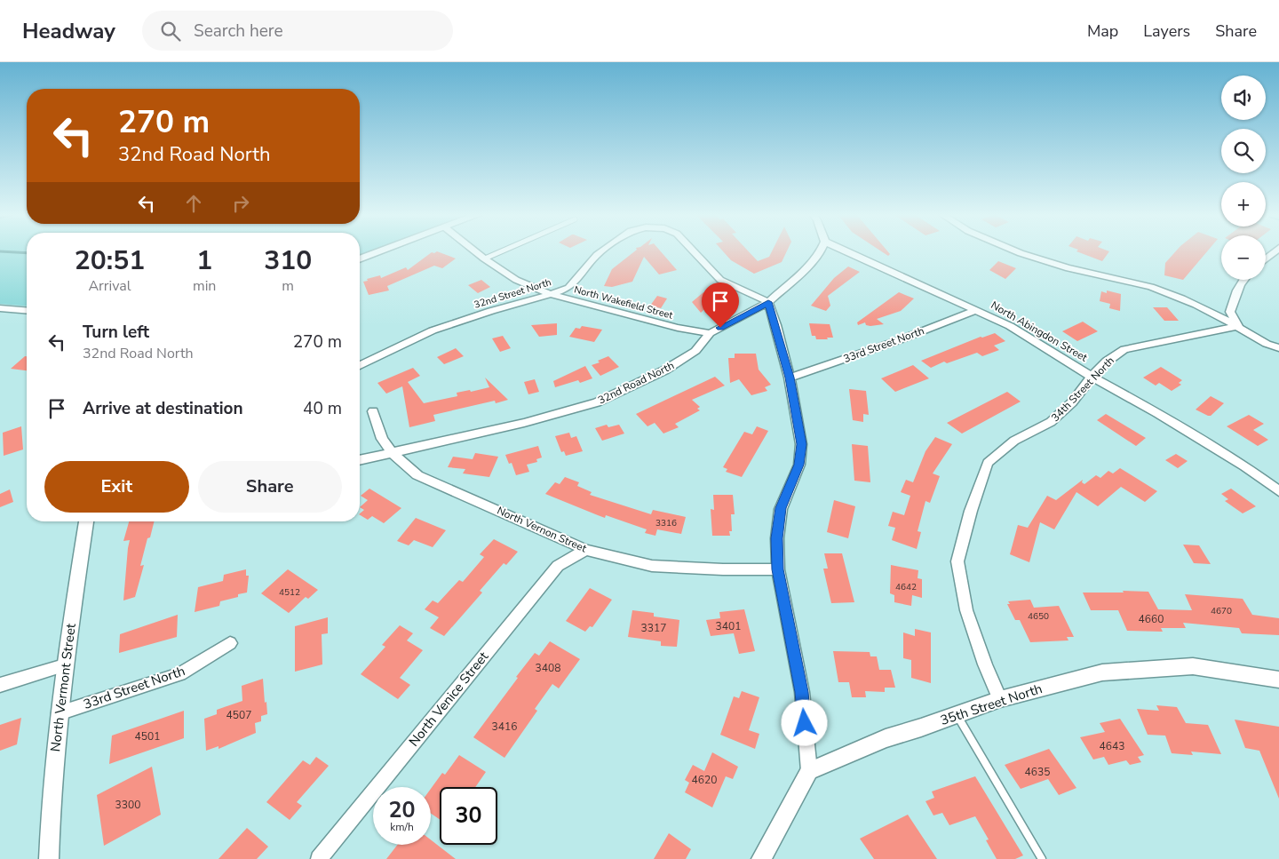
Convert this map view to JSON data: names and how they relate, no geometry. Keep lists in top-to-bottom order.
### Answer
{
  "streets": {
    "street": [
      "32nd Street North",
      "North Wakefield Street",
      "North Abingdon Street",
      "33rd Street North",
      "32nd Road North",
      "34th Street North",
      "North Vernon Street",
      "North Vermont Street",
      "North Venice Street",
      "35th Street North"
    ]
  },
  "crossings": [
    ["32nd Street North", "North Wakefield Street"],
    ["32nd Street North", "32nd Road North"],
    ["North Wakefield Street", "32nd Road North"],
    ["North Abingdon Street", "33rd Street North"],
    ["North Abingdon Street", "34th Street North"],
    ["33rd Street North", "North Vermont Street"],
    ["32nd Road North", "North Vernon Street"],
    ["34th Street North", "35th Street North"],
    ["North Vernon Street", "North Venice Street"]
  ],
  "house_numbers": [
    "3316",
    "4642",
    "4512",
    "4670",
    "4650",
    "4660",
    "3401",
    "3317",
    "3408",
    "4507",
    "3416",
    "4501",
    "4643",
    "4635",
    "4620",
    "3300"
  ],
  "page": {
    "header": "Headway",
    "search": "Search here",
    "nav": ["Map", "Layers", "Share"],
    "map_buttons": ["+", "−"],
    "turn": ["270 m", "32nd Road North"],
    "eta": [
      "20:51",
      "Arrival",
      "1",
      "min",
      "310",
      "m"
    ],
    "list": [
      {
        "name": "Turn left",
        "note": "32nd Road North",
        "value": "270 m"
      },
      {
        "name": "Arrive at destination",
        "value": "40 m"
      }
    ],
    "buttons": ["Exit", "Share"],
    "speed": "20 km/h",
    "limit": "30"
  }
}
